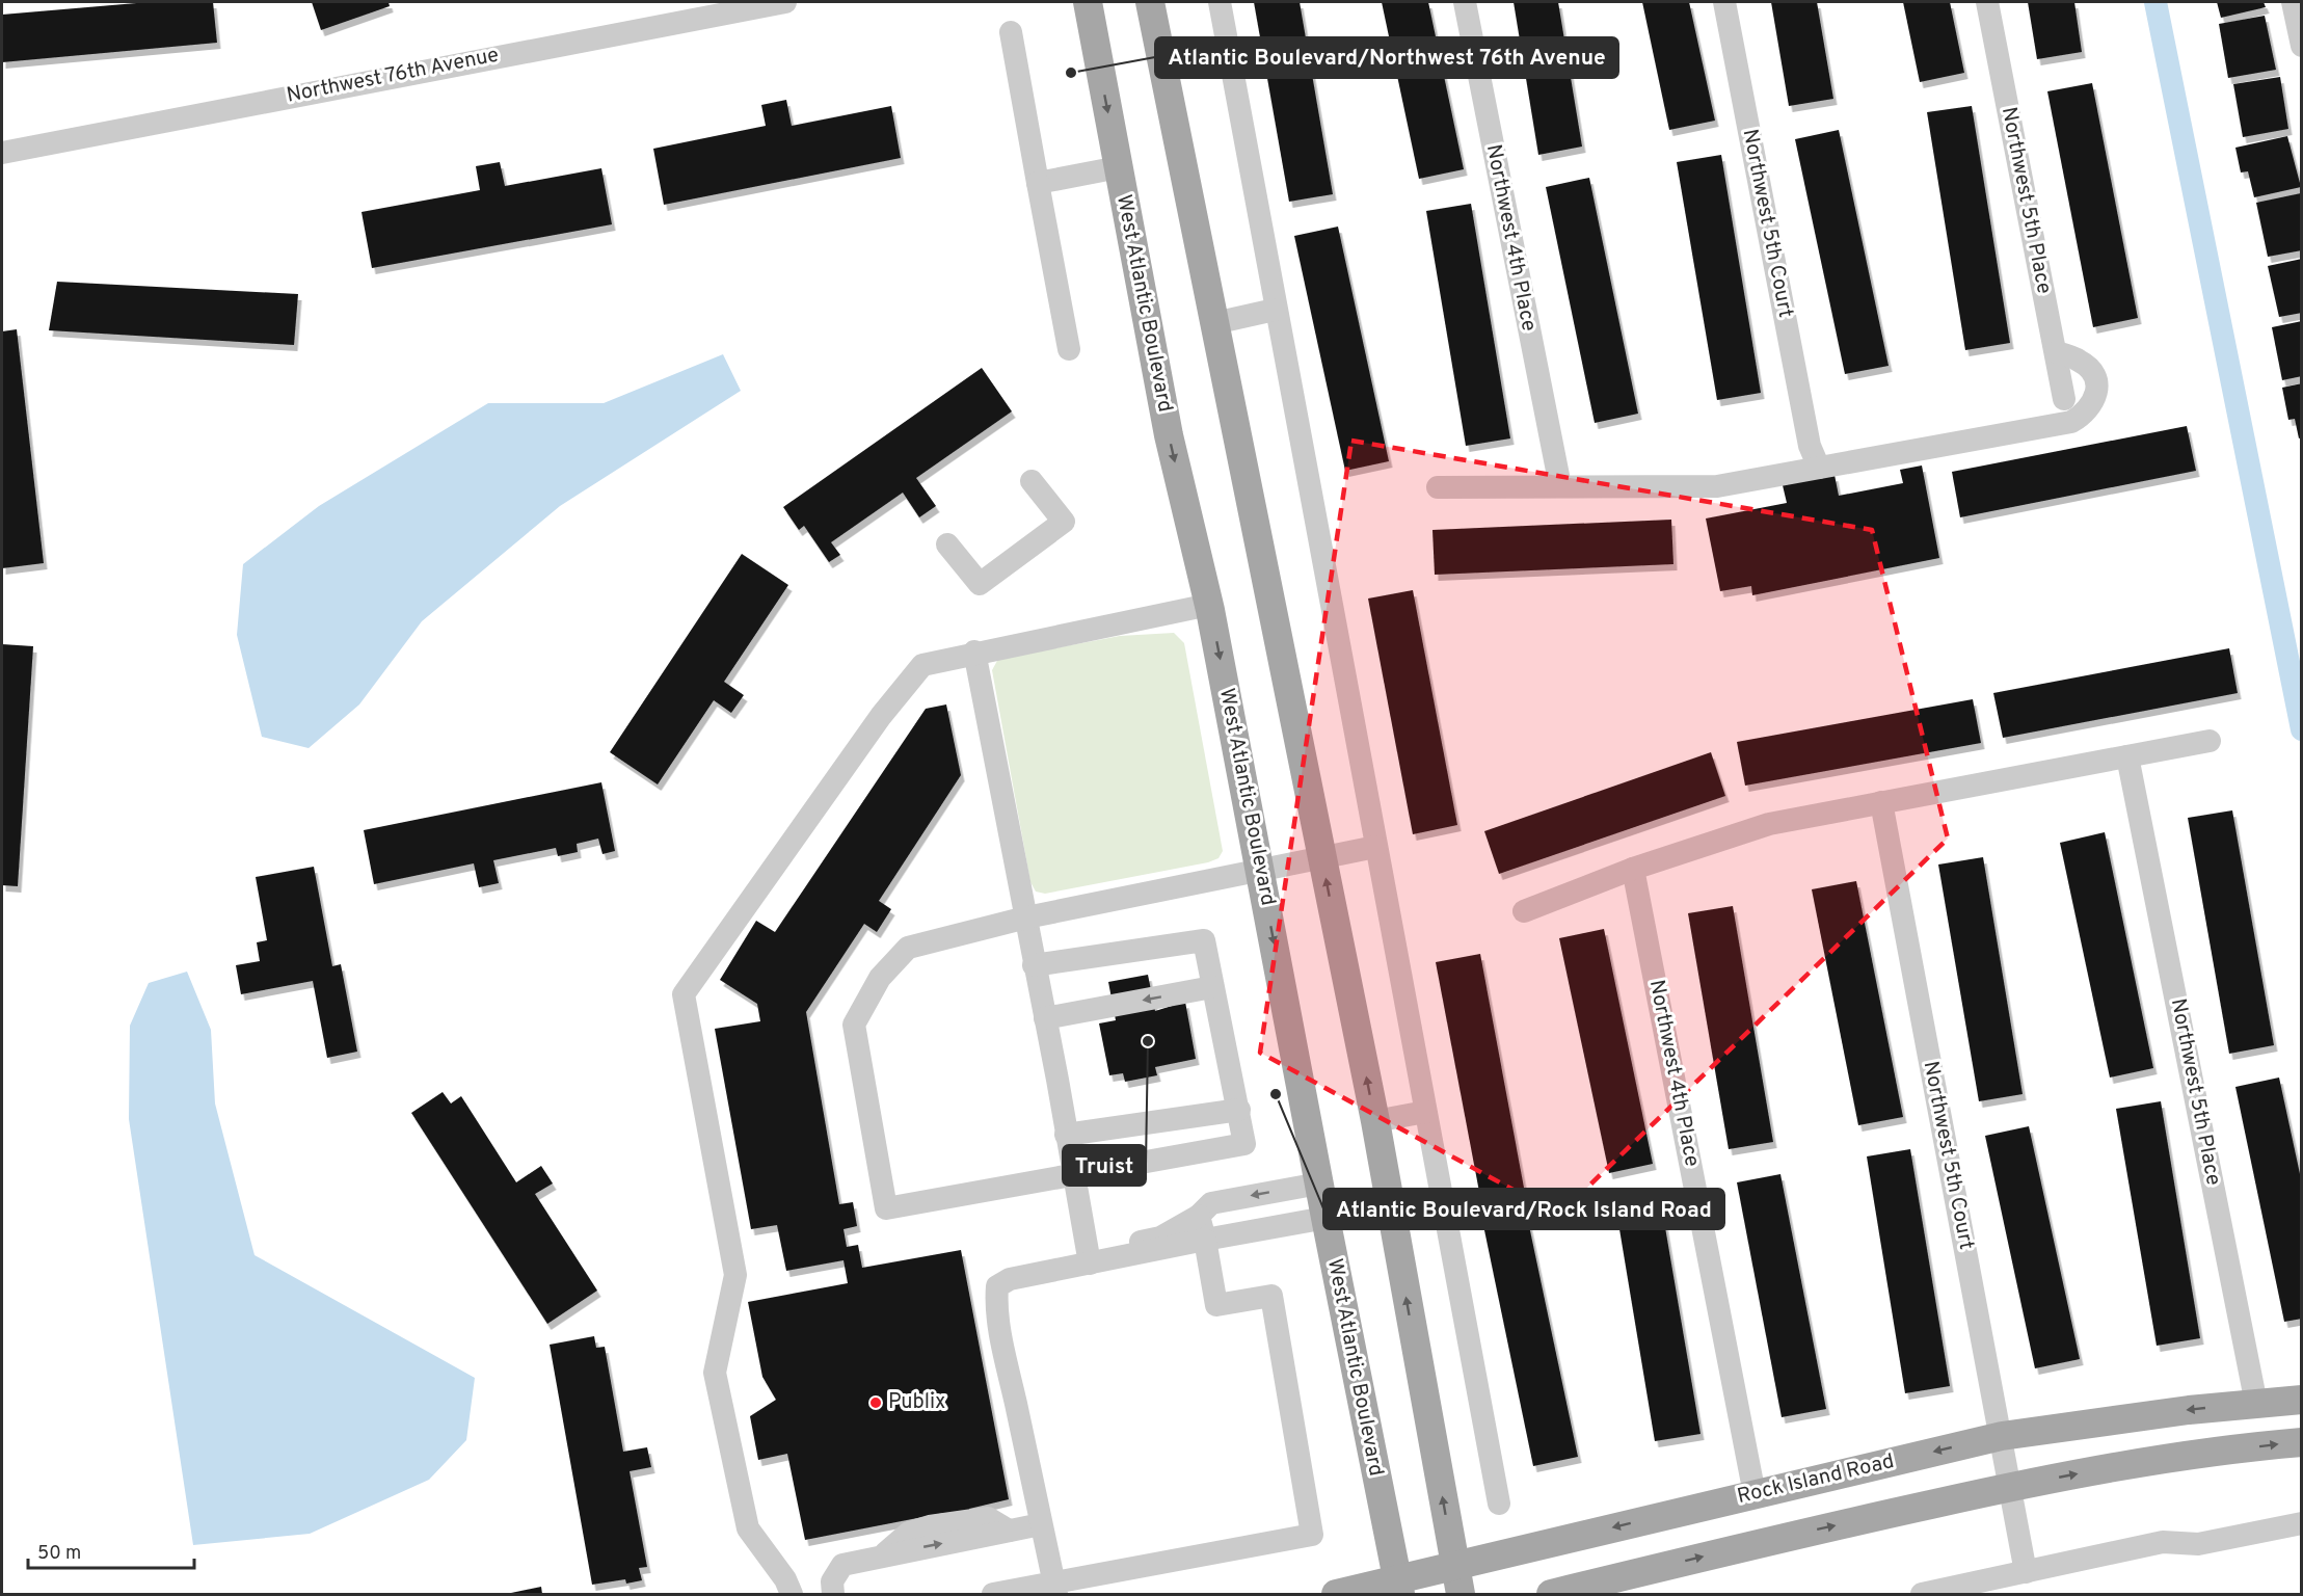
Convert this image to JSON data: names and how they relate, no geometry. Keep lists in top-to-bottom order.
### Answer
{
  "streets": {
    "main road": ["West Atlantic Boulevard", "Rock Island Road"],
    "street": [
      "Northwest 76th Avenue",
      "Northwest 5th Place",
      "Northwest 5th Court",
      "Northwest 4th Place"
    ]
  },
  "crossings": [
    ["Northwest 5th Place", "Rock Island Road"],
    ["Northwest 5th Court", "Rock Island Road"],
    ["Northwest 4th Place", "Rock Island Road"],
    ["West Atlantic Boulevard", "Rock Island Road"]
  ],
  "places": [
    "Atlantic Boulevard/Northwest 76th Avenue",
    "Truist",
    "Atlantic Boulevard/Rock Island Road",
    "Publix"
  ],
  "scale_bar": "50 m"
}
